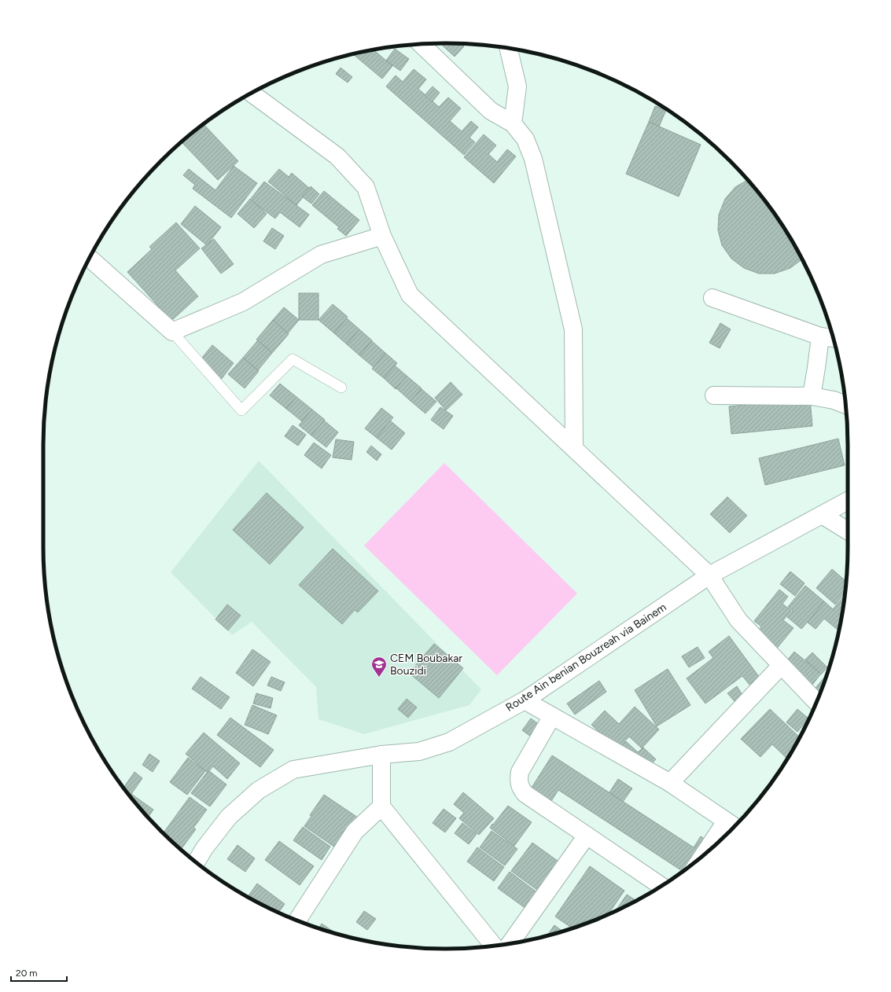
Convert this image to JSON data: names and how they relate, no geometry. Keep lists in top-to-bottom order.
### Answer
{
  "streets": {
    "street": ["Route Ain benian Bouzreah via Bainem"]
  },
  "places": {
    "school or university": ["CEM Boubakar Bouzidi"]
  },
  "scale_bar": "20 m"
}
